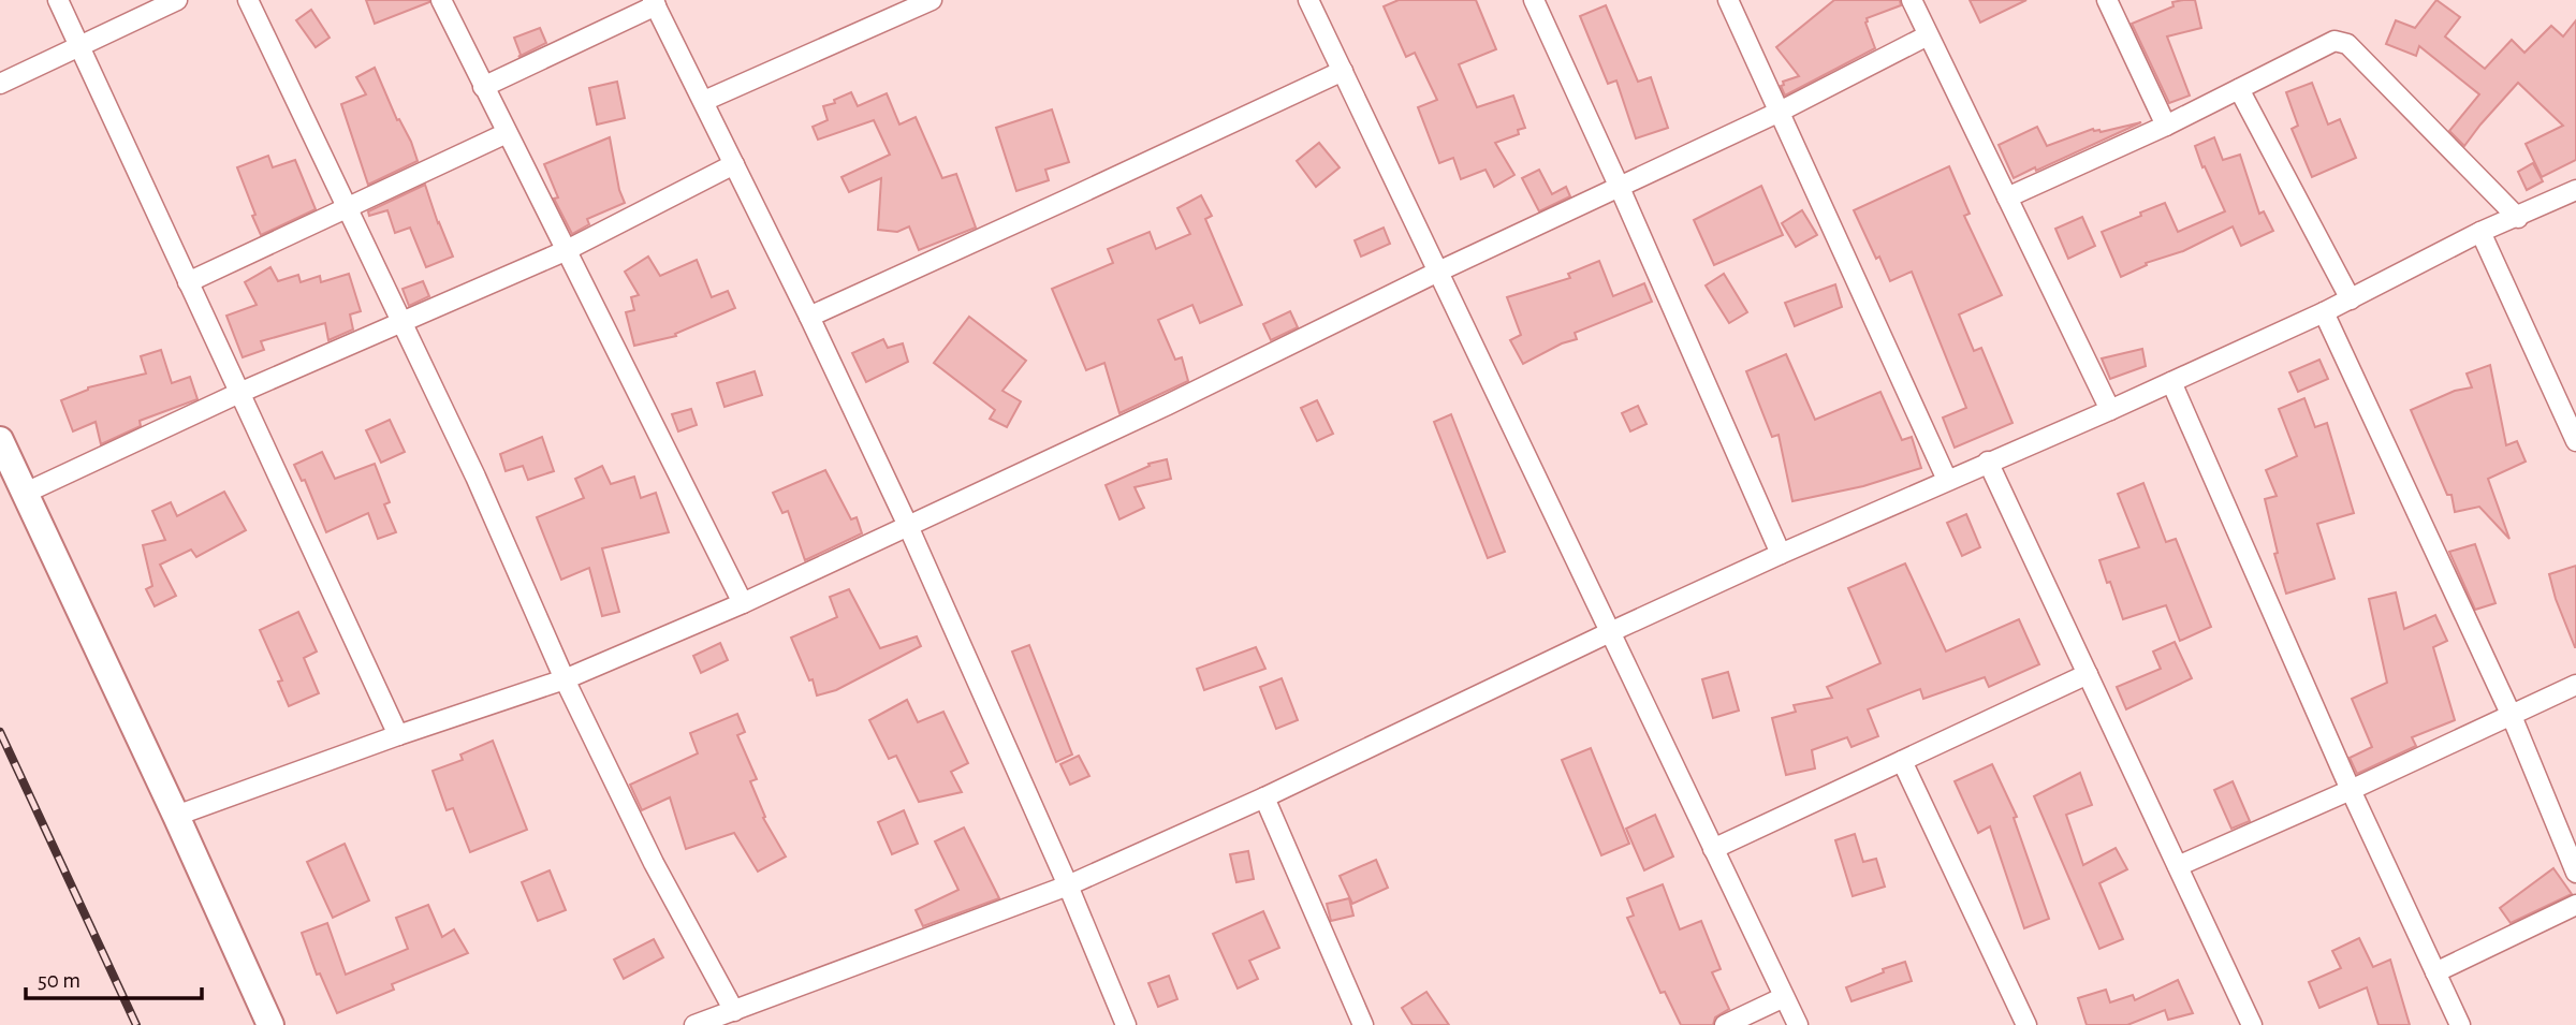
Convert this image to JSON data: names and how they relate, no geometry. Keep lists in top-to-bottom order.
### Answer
{
  "scale_bar": "50 m"
}
